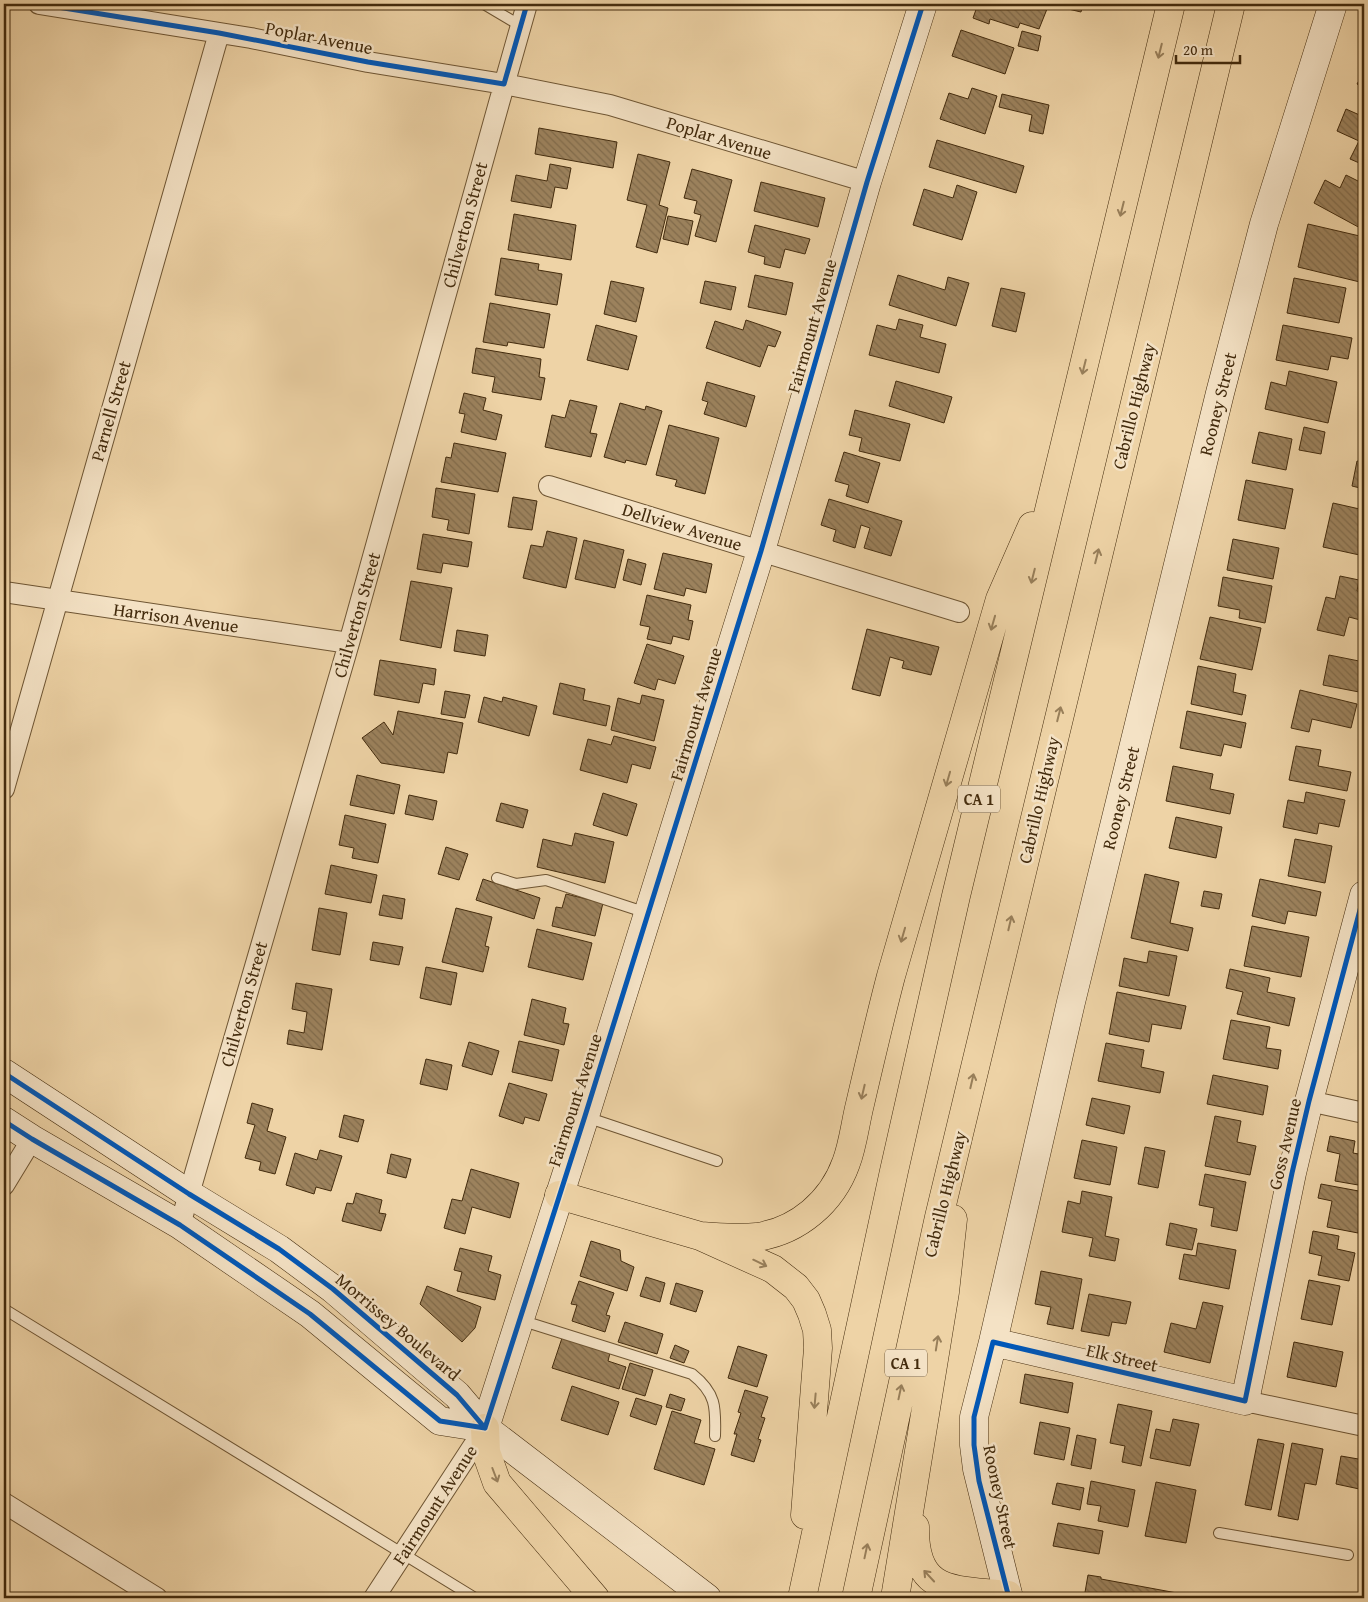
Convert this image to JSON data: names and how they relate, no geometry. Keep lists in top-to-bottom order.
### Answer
{
  "streets": {
    "highway": ["Cabrillo Highway", "CA 1"],
    "street": [
      "Poplar Avenue",
      "Chilverton Street",
      "Fairmount Avenue",
      "Rooney Street",
      "Parnell Street",
      "Dellview Avenue",
      "Harrison Avenue",
      "Goss Avenue",
      "Morrissey Boulevard",
      "Elk Street"
    ]
  },
  "crossings": [
    ["Poplar Avenue", "Chilverton Street"],
    ["Poplar Avenue", "Fairmount Avenue"],
    ["Poplar Avenue", "Parnell Street"],
    ["Chilverton Street", "Harrison Avenue"],
    ["Chilverton Street", "Morrissey Boulevard"],
    ["Fairmount Avenue", "Dellview Avenue"],
    ["Fairmount Avenue", "Morrissey Boulevard"],
    ["Rooney Street", "Elk Street"],
    ["Parnell Street", "Harrison Avenue"],
    ["Goss Avenue", "Elk Street"]
  ],
  "scale_bar": "20 m"
}
